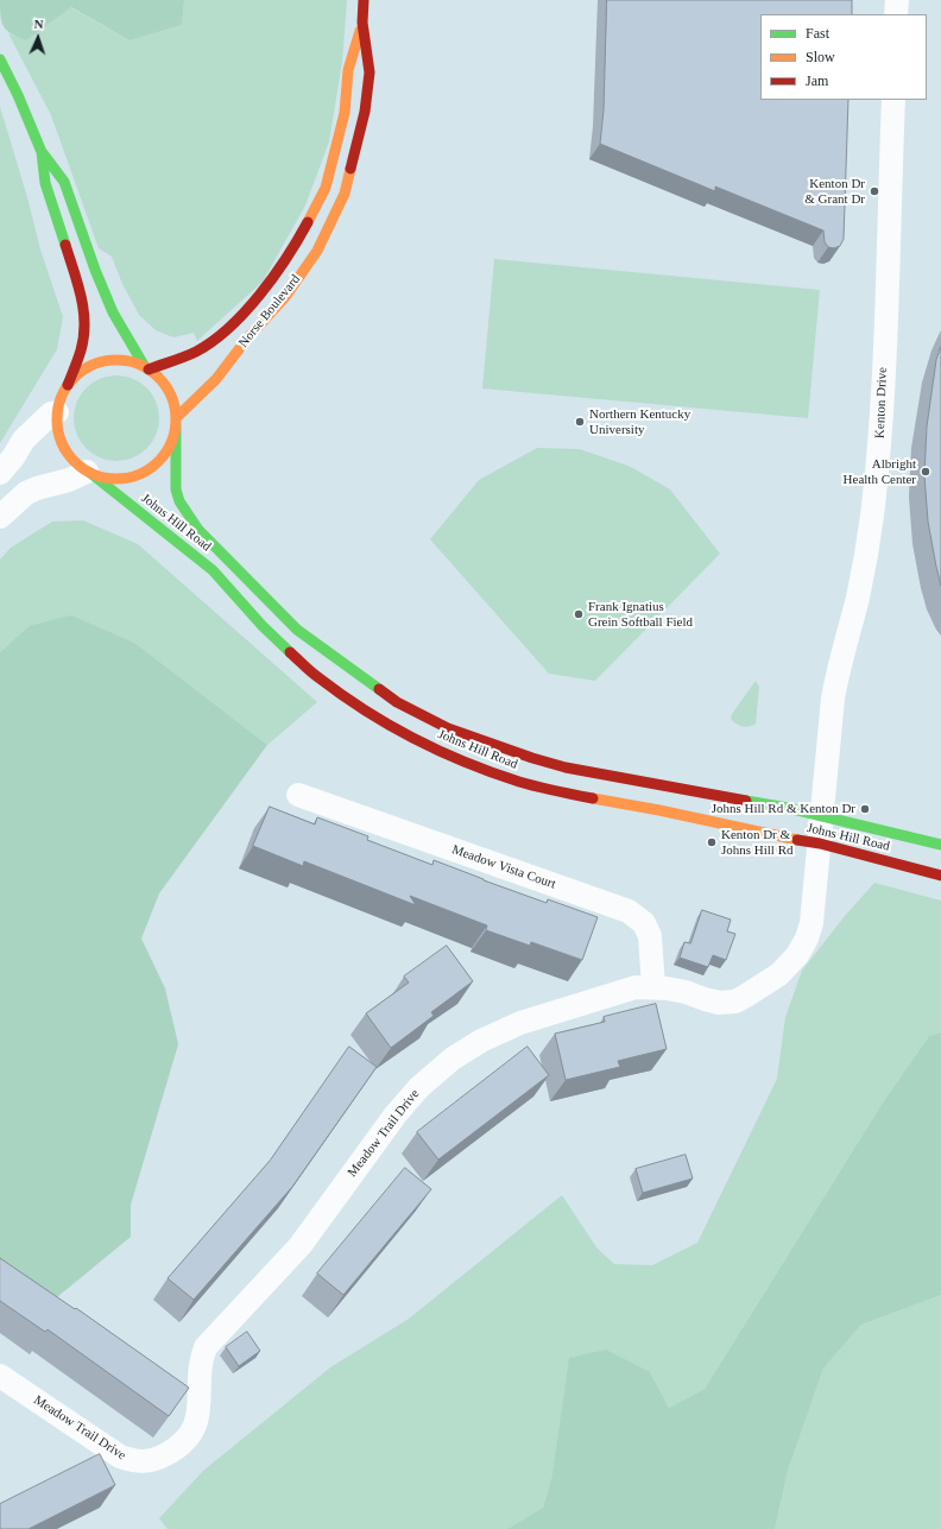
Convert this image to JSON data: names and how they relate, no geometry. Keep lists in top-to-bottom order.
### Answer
{
  "streets": {
    "main road": ["Norse Boulevard", "Johns Hill Road"],
    "street": ["Kenton Drive", "Meadow Vista Court", "Meadow Trail Drive"]
  },
  "crossings": [
    ["Norse Boulevard", "Johns Hill Road"],
    ["Kenton Drive", "Johns Hill Road"],
    ["Kenton Drive", "Meadow Trail Drive"],
    ["Johns Hill Road", "Meadow Trail Drive"],
    ["Meadow Vista Court", "Meadow Trail Drive"]
  ],
  "places": [
    "Kenton Dr & Grant Dr",
    "Northern Kentucky University",
    "Albright Health Center",
    "Frank Ignatius Grein Softball Field",
    "Johns Hill Rd & Kenton Dr",
    "Kenton Dr & Johns Hill Rd"
  ],
  "legend": ["Fast", "Slow", "Jam"],
  "north": "top"
}
